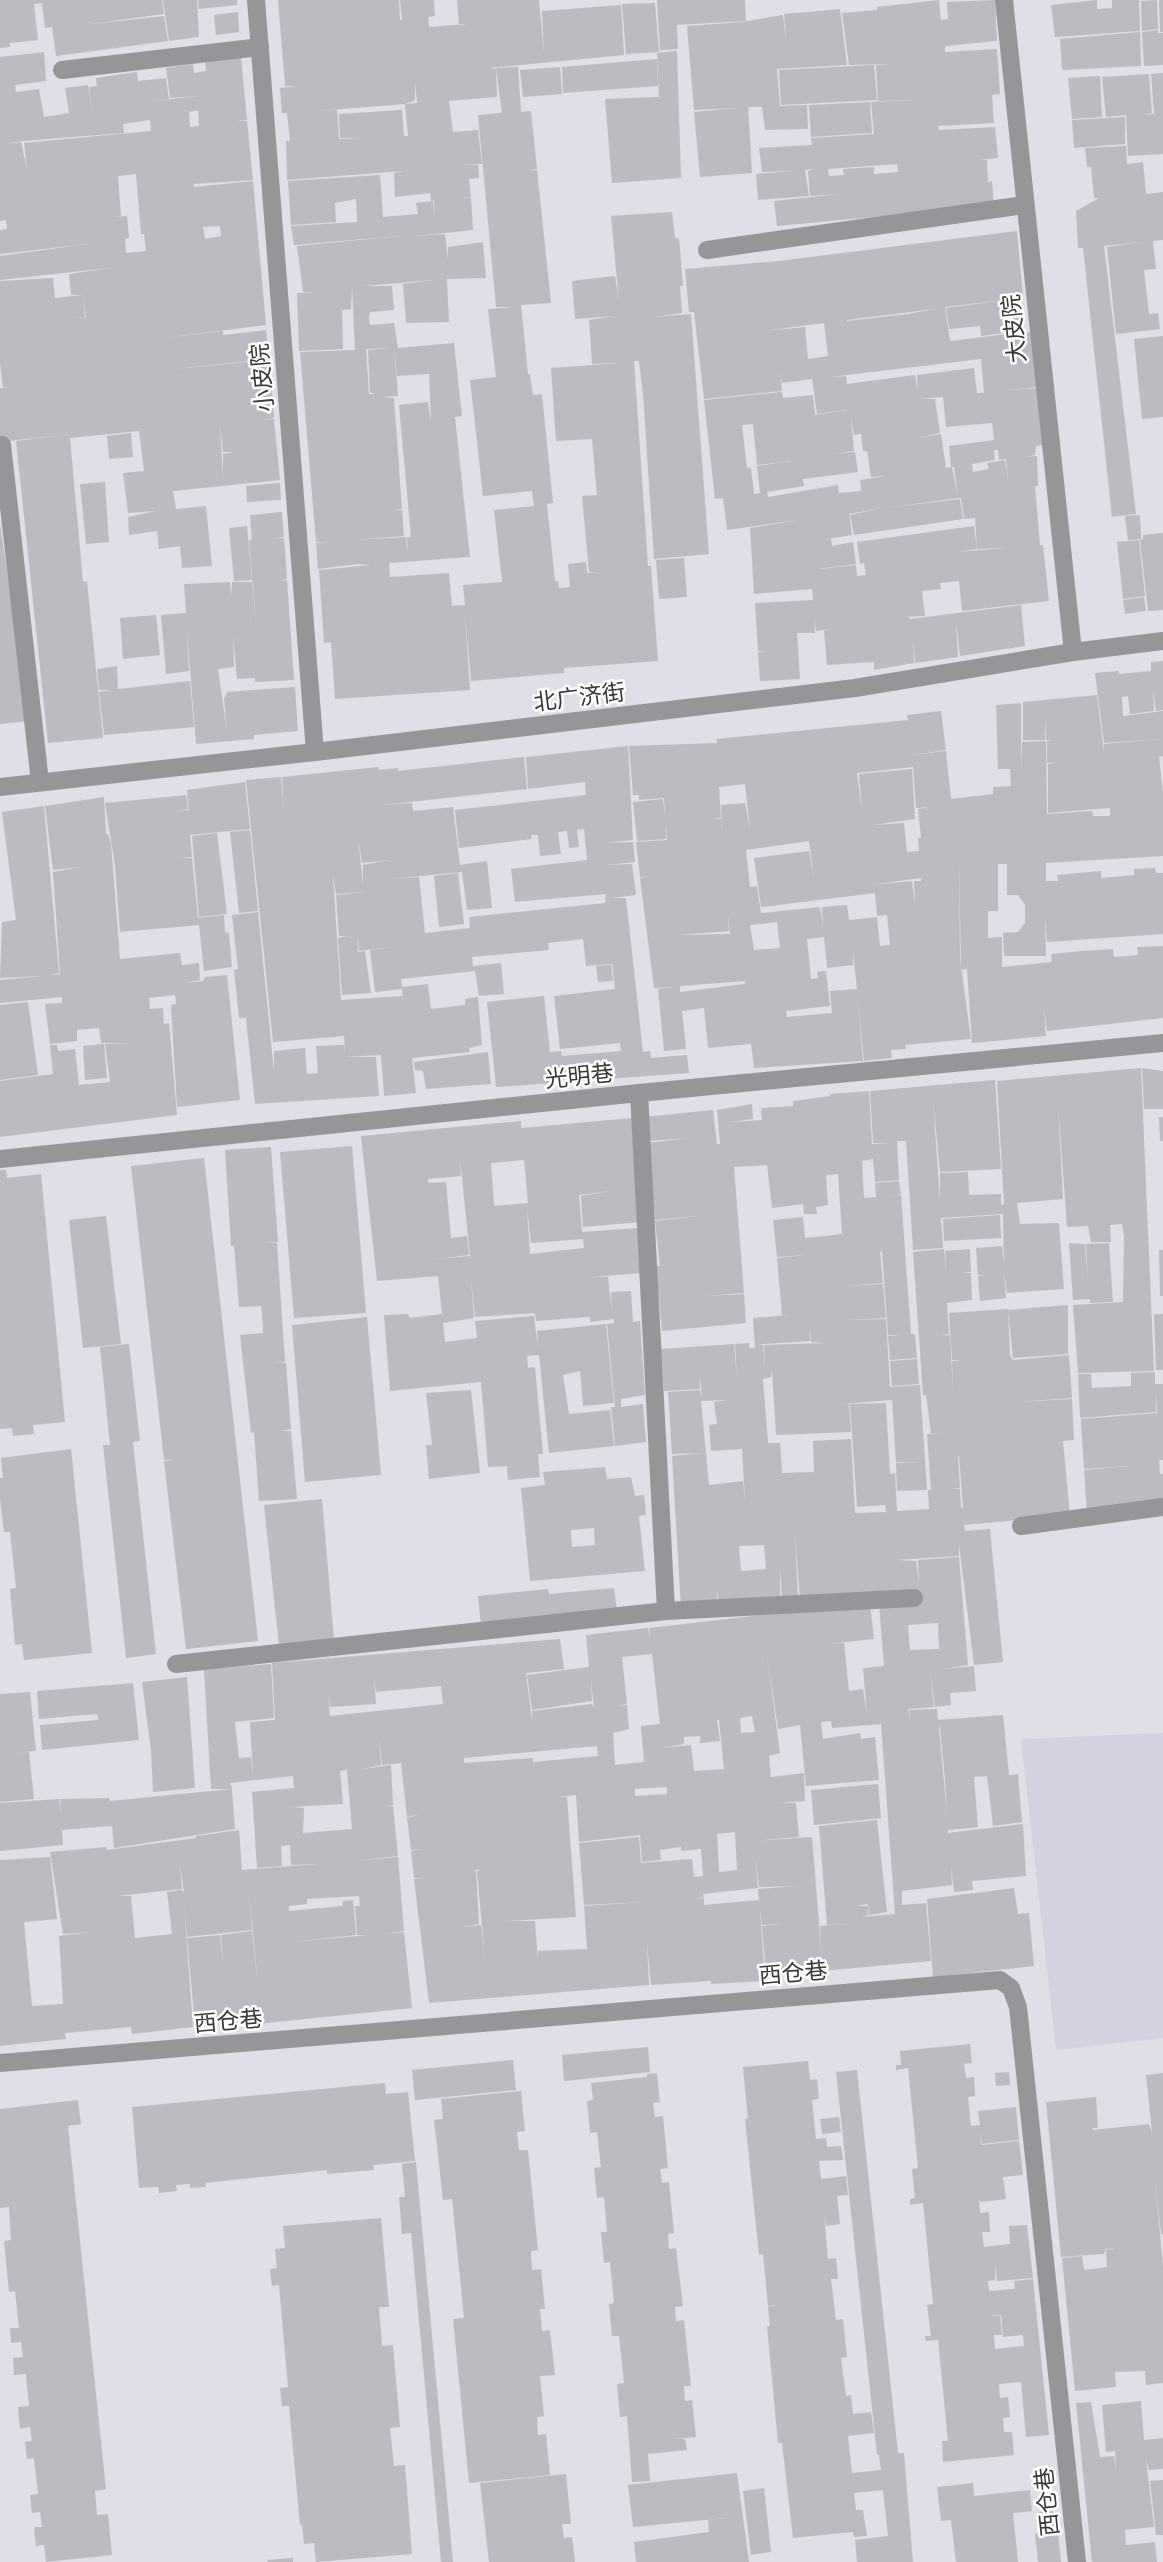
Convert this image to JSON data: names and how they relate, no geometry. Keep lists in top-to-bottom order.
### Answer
{
  "streets": {
    "street": [
      "大皮院",
      "小皮院",
      "北广济街",
      "光明巷",
      "西仓巷"
    ]
  },
  "crossings": [
    ["大皮院", "北广济街"],
    ["小皮院", "北广济街"]
  ]
}
